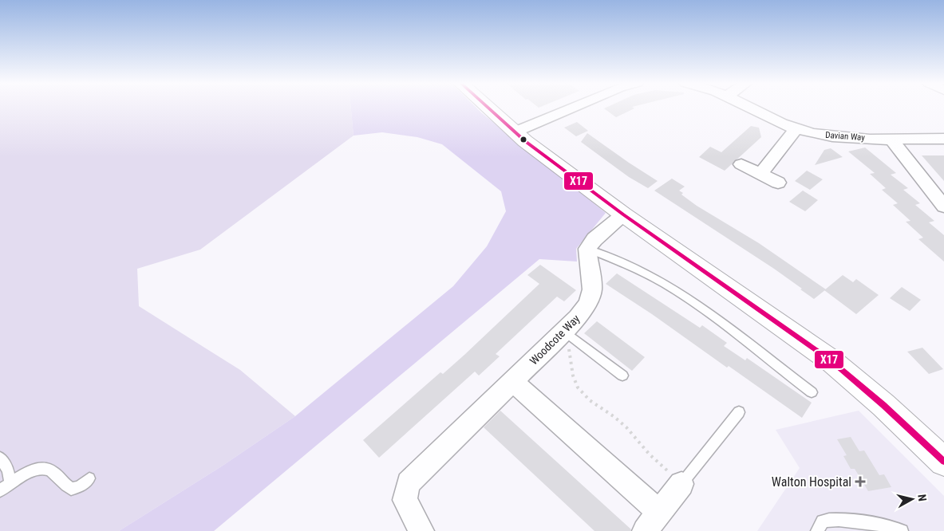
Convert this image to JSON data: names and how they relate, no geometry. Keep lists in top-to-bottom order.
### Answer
{
  "streets": {
    "street": ["Davian Way", "Woodcote Way"]
  },
  "places": {
    "health": ["Walton Hospital"]
  },
  "lines": ["transit line X17"],
  "north": "right"
}
